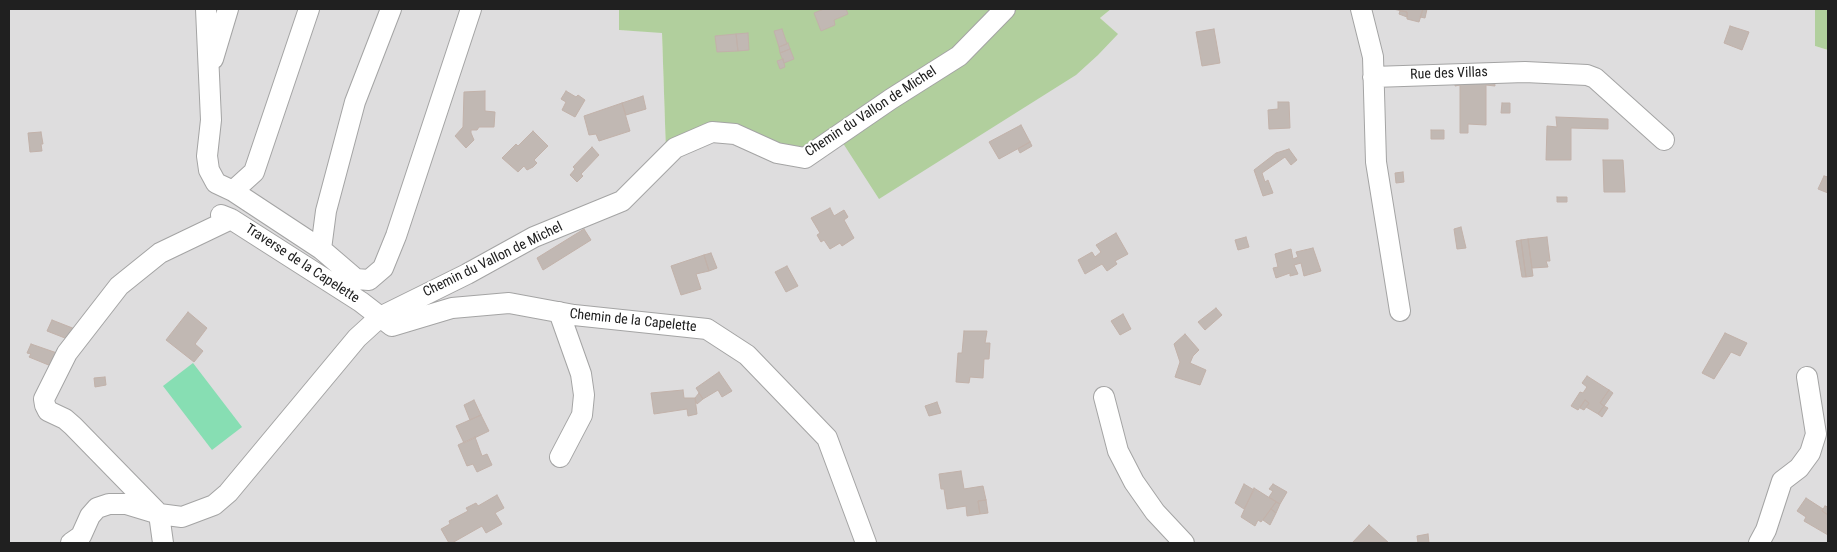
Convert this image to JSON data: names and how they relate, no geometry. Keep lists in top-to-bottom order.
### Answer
{
  "streets": {
    "street": [
      "Rue des Villas",
      "Chemin du Vallon de Michel",
      "Traverse de la Capelette",
      "Chemin de la Capelette"
    ]
  },
  "crossings": [
    ["Chemin du Vallon de Michel", "Traverse de la Capelette"],
    ["Chemin du Vallon de Michel", "Chemin de la Capelette"],
    ["Traverse de la Capelette", "Chemin de la Capelette"]
  ]
}
